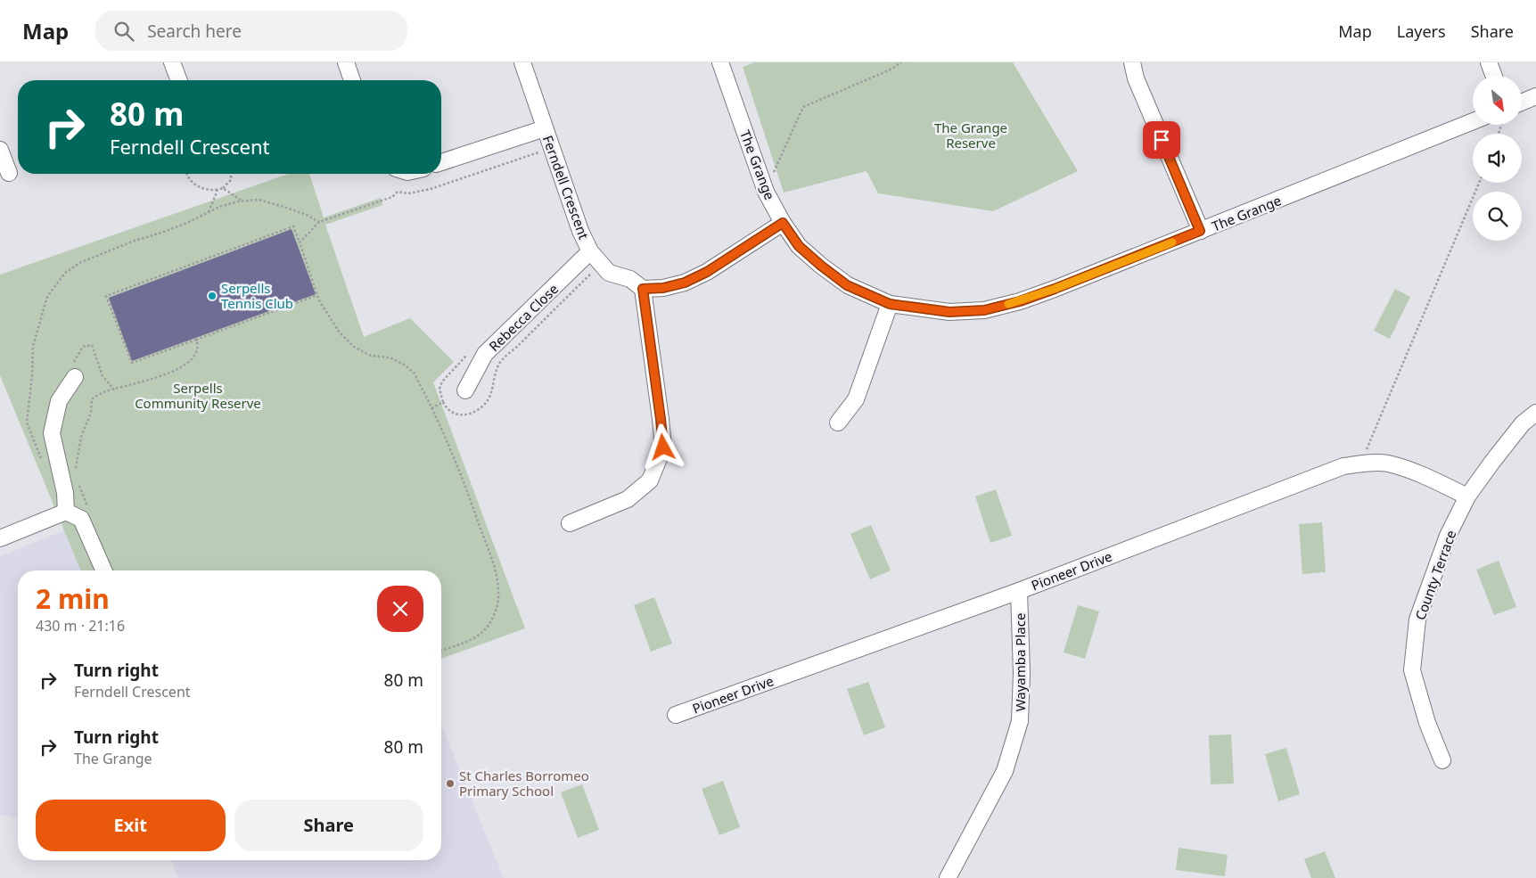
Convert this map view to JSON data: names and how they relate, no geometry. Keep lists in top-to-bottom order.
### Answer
{
  "streets": {
    "street": [
      "The Grange",
      "Ferndell Crescent",
      "Rebecca Close",
      "Pioneer Drive",
      "County Terrace",
      "Wayamba Place"
    ]
  },
  "crossings": [
    ["Ferndell Crescent", "Rebecca Close"],
    ["Pioneer Drive", "County Terrace"],
    ["Pioneer Drive", "Wayamba Place"]
  ],
  "parks": ["The Grange Reserve", "Serpells Community Reserve"],
  "places": ["Serpells Tennis Club", "St Charles Borromeo Primary School"],
  "north": "bottom right",
  "page": {
    "header": "Map",
    "search": "Search here",
    "nav": ["Map", "Layers", "Share"],
    "turn": ["80 m", "Ferndell Crescent"],
    "heading": ["2 min", "430 m · 21:16"],
    "list": [
      {
        "name": "Turn right",
        "note": "Ferndell Crescent",
        "value": "80 m"
      },
      {
        "name": "Turn right",
        "note": "The Grange",
        "value": "80 m"
      }
    ],
    "buttons": ["Exit", "Share"]
  }
}
